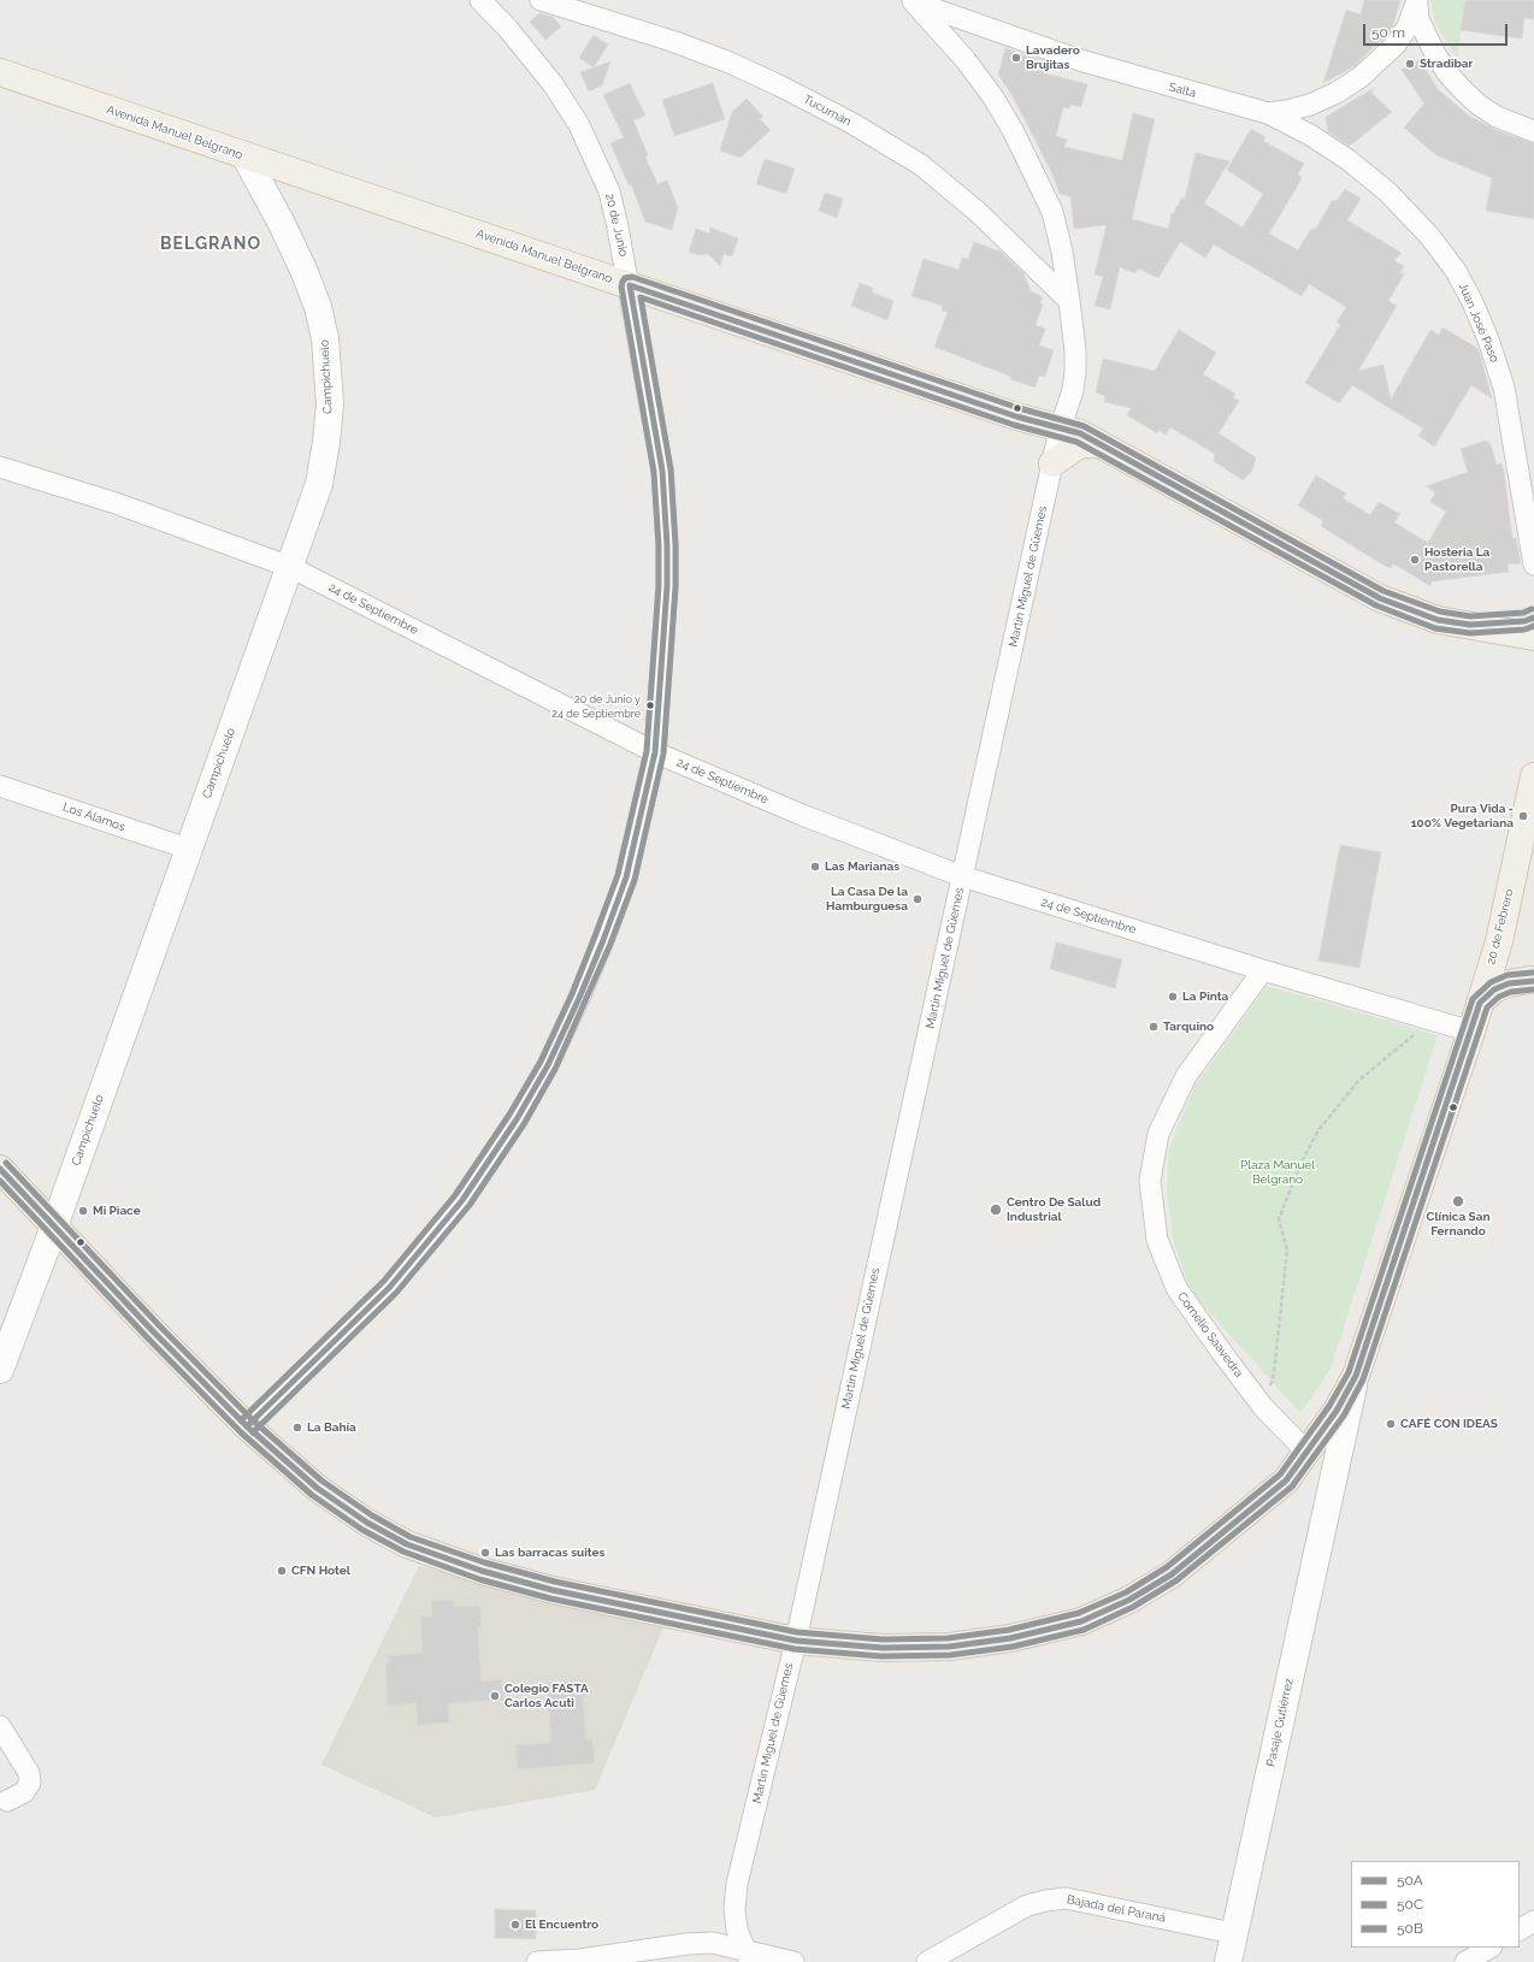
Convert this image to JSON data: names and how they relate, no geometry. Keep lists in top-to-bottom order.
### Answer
{
  "streets": {
    "main road": ["Avenida Manuel Belgrano", "20 de Febrero"],
    "street": [
      "Salta",
      "Tucumán",
      "20 de Junio",
      "Juan José Paso",
      "Campichuelo",
      "Martín Miguel de Güemes",
      "24 de Septiembre",
      "Los Álamos",
      "Cornelio Saavedra",
      "Pasaje Gutiérrez",
      "Bajada del Paraná"
    ]
  },
  "crossings": [
    ["Salta", "Juan José Paso"],
    ["Salta", "Martín Miguel de Güemes"],
    ["Tucumán", "Martín Miguel de Güemes"],
    ["Avenida Manuel Belgrano", "20 de Junio"],
    ["Avenida Manuel Belgrano", "Campichuelo"],
    ["Avenida Manuel Belgrano", "Martín Miguel de Güemes"],
    ["20 de Junio", "24 de Septiembre"],
    ["20 de Junio", "20 de Febrero"],
    ["Campichuelo", "24 de Septiembre"],
    ["Campichuelo", "Los Álamos"],
    ["Campichuelo", "20 de Febrero"],
    ["Martín Miguel de Güemes", "24 de Septiembre"],
    ["Martín Miguel de Güemes", "20 de Febrero"],
    ["24 de Septiembre", "20 de Febrero"],
    ["24 de Septiembre", "Cornelio Saavedra"],
    ["20 de Febrero", "Cornelio Saavedra"],
    ["20 de Febrero", "Pasaje Gutiérrez"],
    ["Pasaje Gutiérrez", "Bajada del Paraná"]
  ],
  "districts": ["BELGRANO"],
  "parks": ["Plaza Manuel Belgrano"],
  "places": [
    "Lavadero Brujitas",
    "Stradibar",
    "Hosteria La Pastorella",
    "20 de Junio y 24 de Septiembre",
    "Pura Vida - 100% Vegetariana",
    "Las Marianas",
    "La Casa De la Hamburguesa",
    "La Pinta",
    "Tarquino",
    "Clínica San Fernando",
    "Centro De Salud Industrial",
    "Mi Piace",
    "CAFÉ CON IDEAS",
    "La Bahía",
    "Las barracas suites",
    "CFN Hotel",
    "Colegio FASTA Carlos Acuti",
    "El Encuentro"
  ],
  "lines": ["transit line 50B", "transit line 50A", "transit line 50C"],
  "legend": ["50A", "50C", "50B"],
  "scale_bar": "50 m"
}
